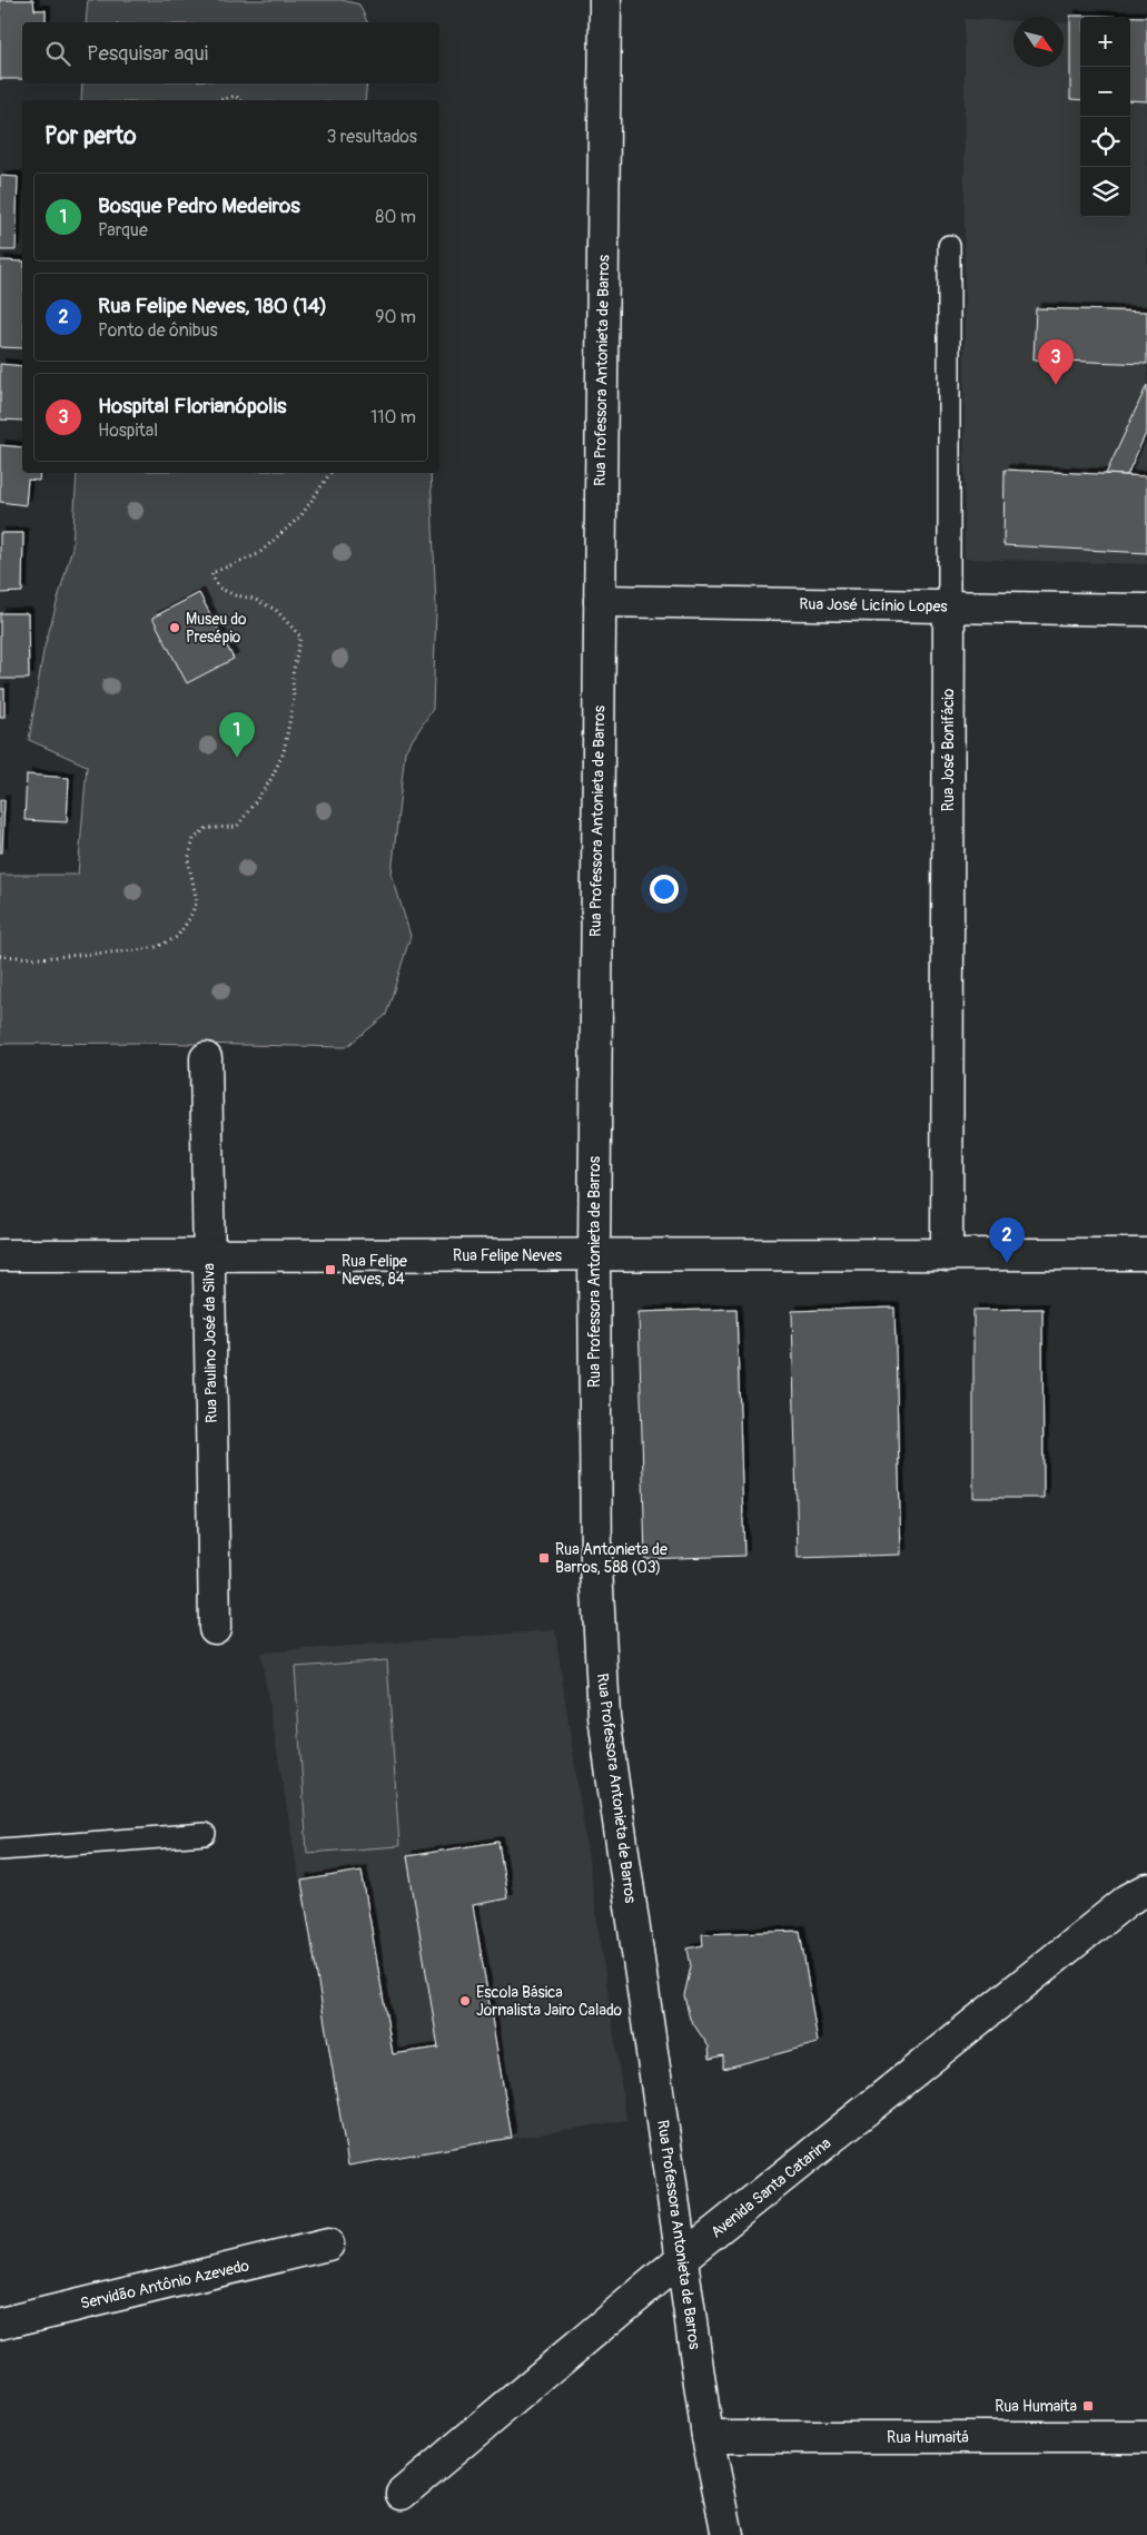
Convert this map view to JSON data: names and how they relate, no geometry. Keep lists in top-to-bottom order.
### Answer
{
  "streets": {
    "street": [
      "Rua Professora Antonieta de Barros",
      "Rua José Licínio Lopes",
      "Rua José Bonifácio",
      "Rua Felipe Neves",
      "Rua Paulino José da Silva",
      "Avenida Santa Catarina",
      "Servidão Antônio Azevedo",
      "Rua Humaitá"
    ]
  },
  "crossings": [
    ["Rua Professora Antonieta de Barros", "Rua José Licínio Lopes"],
    ["Rua Professora Antonieta de Barros", "Rua Felipe Neves"],
    ["Rua Professora Antonieta de Barros", "Avenida Santa Catarina"],
    ["Rua Professora Antonieta de Barros", "Rua Humaitá"],
    ["Rua José Licínio Lopes", "Rua José Bonifácio"],
    ["Rua José Bonifácio", "Rua Felipe Neves"],
    ["Rua Felipe Neves", "Rua Paulino José da Silva"]
  ],
  "places": {
    "other": ["Museu do Presépio", "Escola Básica Jornalista Jairo Calado"],
    "transit": ["Rua Felipe Neves, 84", "Rua Antonieta de Barros, 588 (03)", "Rua Humaita"]
  },
  "north": "bottom right",
  "page": {
    "map_buttons": ["+", "−"],
    "search": "Pesquisar aqui",
    "heading": ["Por perto", "3 resultados"],
    "list": [
      {
        "mark": "1",
        "name": "Bosque Pedro Medeiros",
        "note": "Parque",
        "value": "80 m"
      },
      {
        "mark": "2",
        "name": "Rua Felipe Neves, 180 (14)",
        "note": "Ponto de ônibus",
        "value": "90 m"
      },
      {
        "mark": "3",
        "name": "Hospital Florianópolis",
        "note": "Hospital",
        "value": "110 m"
      }
    ],
    "pins": ["3", "1", "2"]
  }
}
